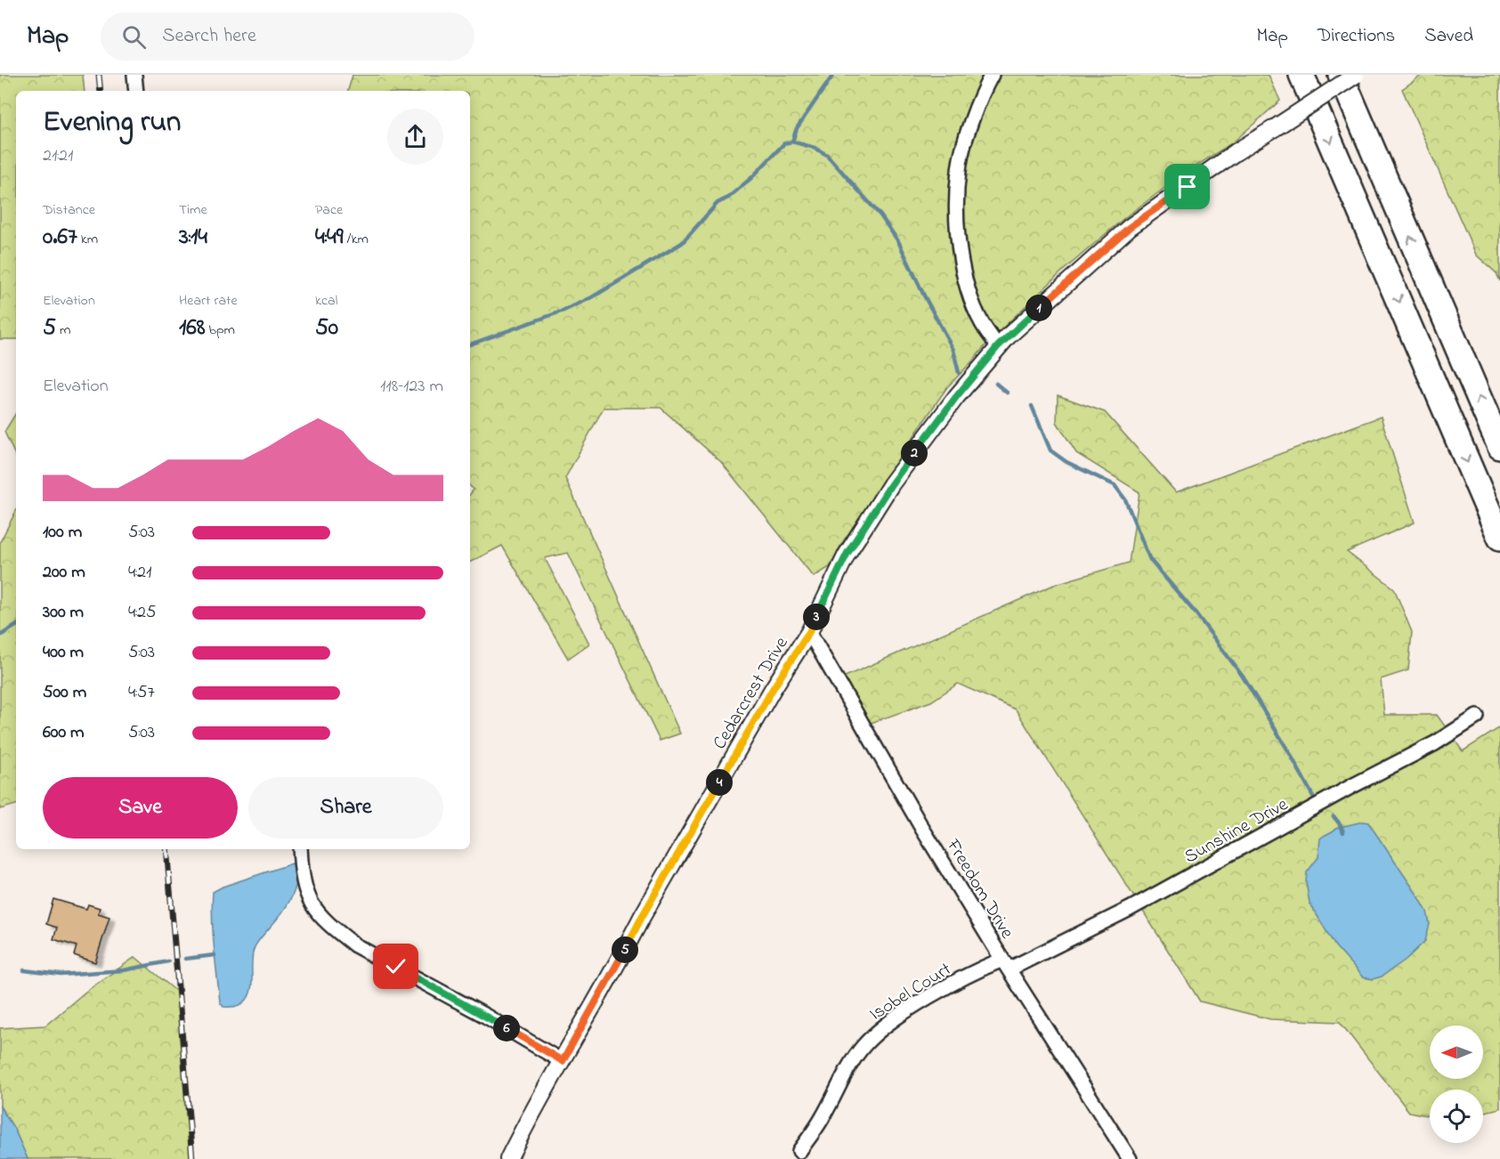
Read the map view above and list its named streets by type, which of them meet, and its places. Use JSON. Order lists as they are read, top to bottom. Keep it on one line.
{"streets":{"street":["Cedarcrest Drive","Sunshine Drive","Freedom Drive","Isobel Court"]},"crossings":[["Cedarcrest Drive","Freedom Drive"],["Sunshine Drive","Freedom Drive"],["Sunshine Drive","Isobel Court"],["Freedom Drive","Isobel Court"]],"north":"left","page":{"header":"Map","search":"Search here","nav":["Map","Directions","Saved"],"heading":["Evening run","21:21"],"stats":[["Distance","0.67 km"],["Time","3:14"],["Pace","4:49 /km"],["Elevation","5 m"],["Heart rate","168 bpm"],["kcal","50"]],"pins":["1","2","3","4","5","6"],"chart":["Elevation","118–123 m"],"list":[{"name":"100 m","note":"5:03"},{"name":"200 m","note":"4:21"},{"name":"300 m","note":"4:25"},{"name":"400 m","note":"5:03"},{"name":"500 m","note":"4:57"},{"name":"600 m","note":"5:03"}],"buttons":["Save","Share"]}}
